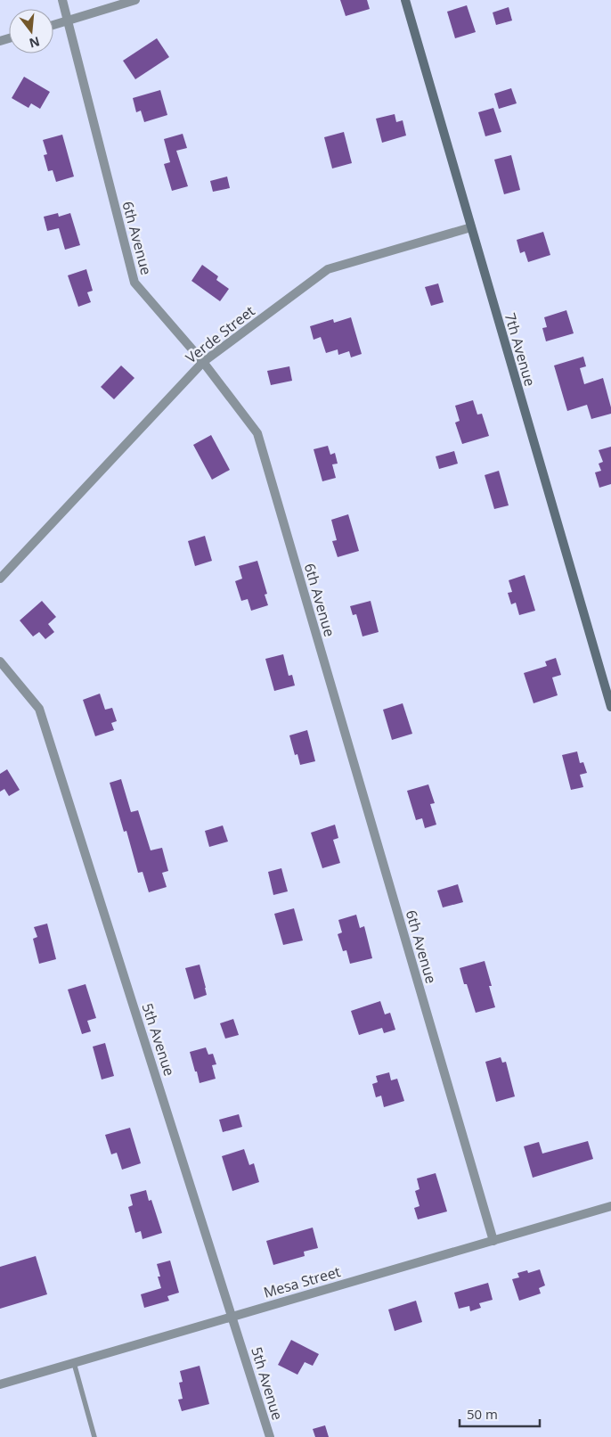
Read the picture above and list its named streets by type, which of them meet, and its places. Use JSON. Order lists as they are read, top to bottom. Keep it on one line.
{"streets":{"street":["6th Avenue","Verde Street","7th Avenue","5th Avenue","Mesa Street"]},"crossings":[["6th Avenue","Verde Street"],["6th Avenue","Mesa Street"],["Verde Street","7th Avenue"],["5th Avenue","Mesa Street"]],"scale_bar":"50 m","north":"bottom"}
